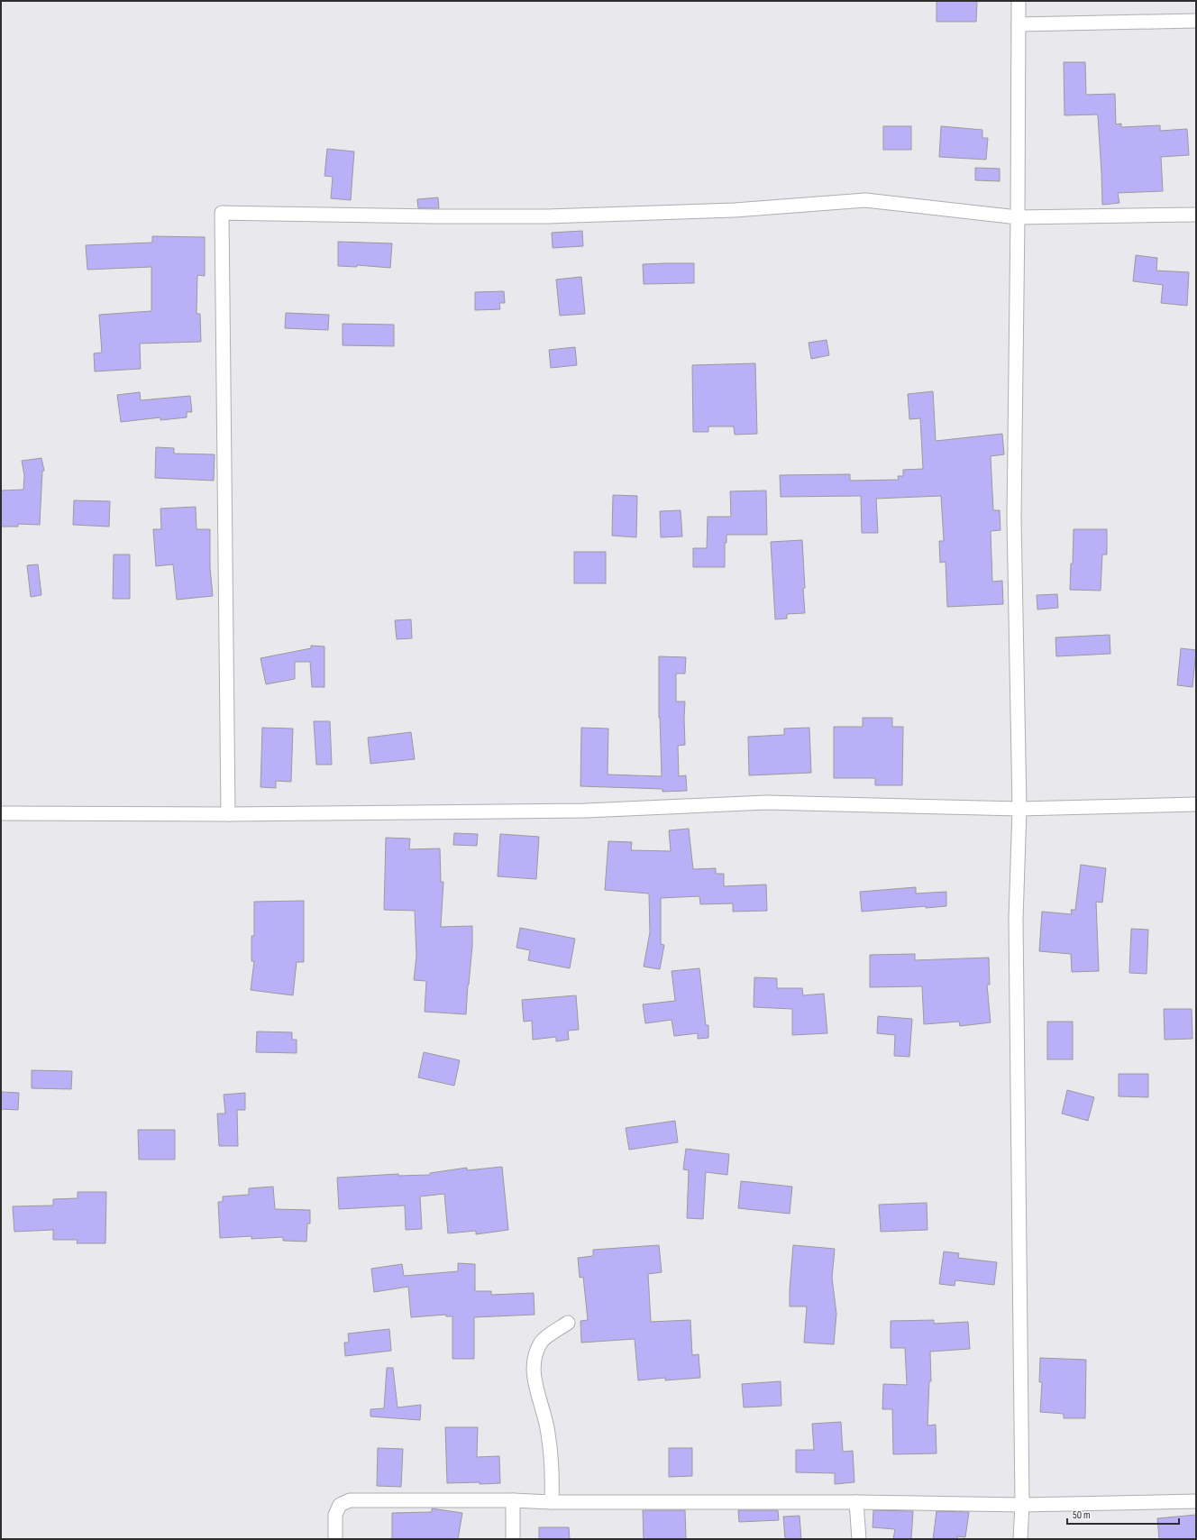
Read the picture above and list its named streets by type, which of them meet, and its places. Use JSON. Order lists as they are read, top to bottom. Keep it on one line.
{"scale_bar":"50 m"}
